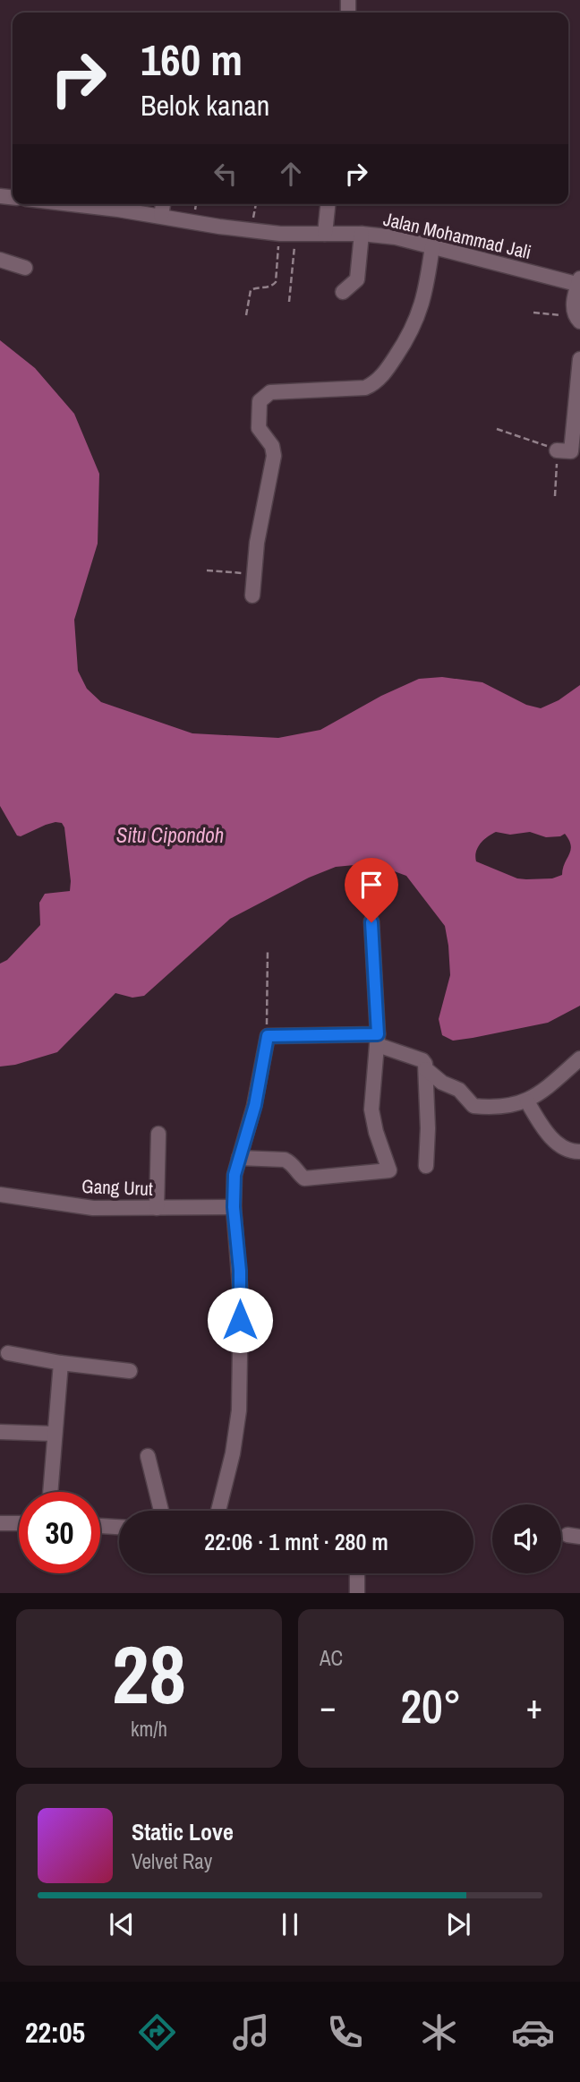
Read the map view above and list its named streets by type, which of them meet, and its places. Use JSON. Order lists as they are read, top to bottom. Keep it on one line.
{"streets":{"street":["Jalan Mohammad Jali","Gang Urut"]},"water":["Situ Cipondoh"],"page":{"turn":["160 m","Belok kanan"],"limit":"30","trip":"22:06 · 1 mnt · 280 m","tile":[["28","km/h"],"AC"],"heat":["−","20°","+"],"song":["Static Love","Velvet Ray"],"tabs":"22:05"}}
